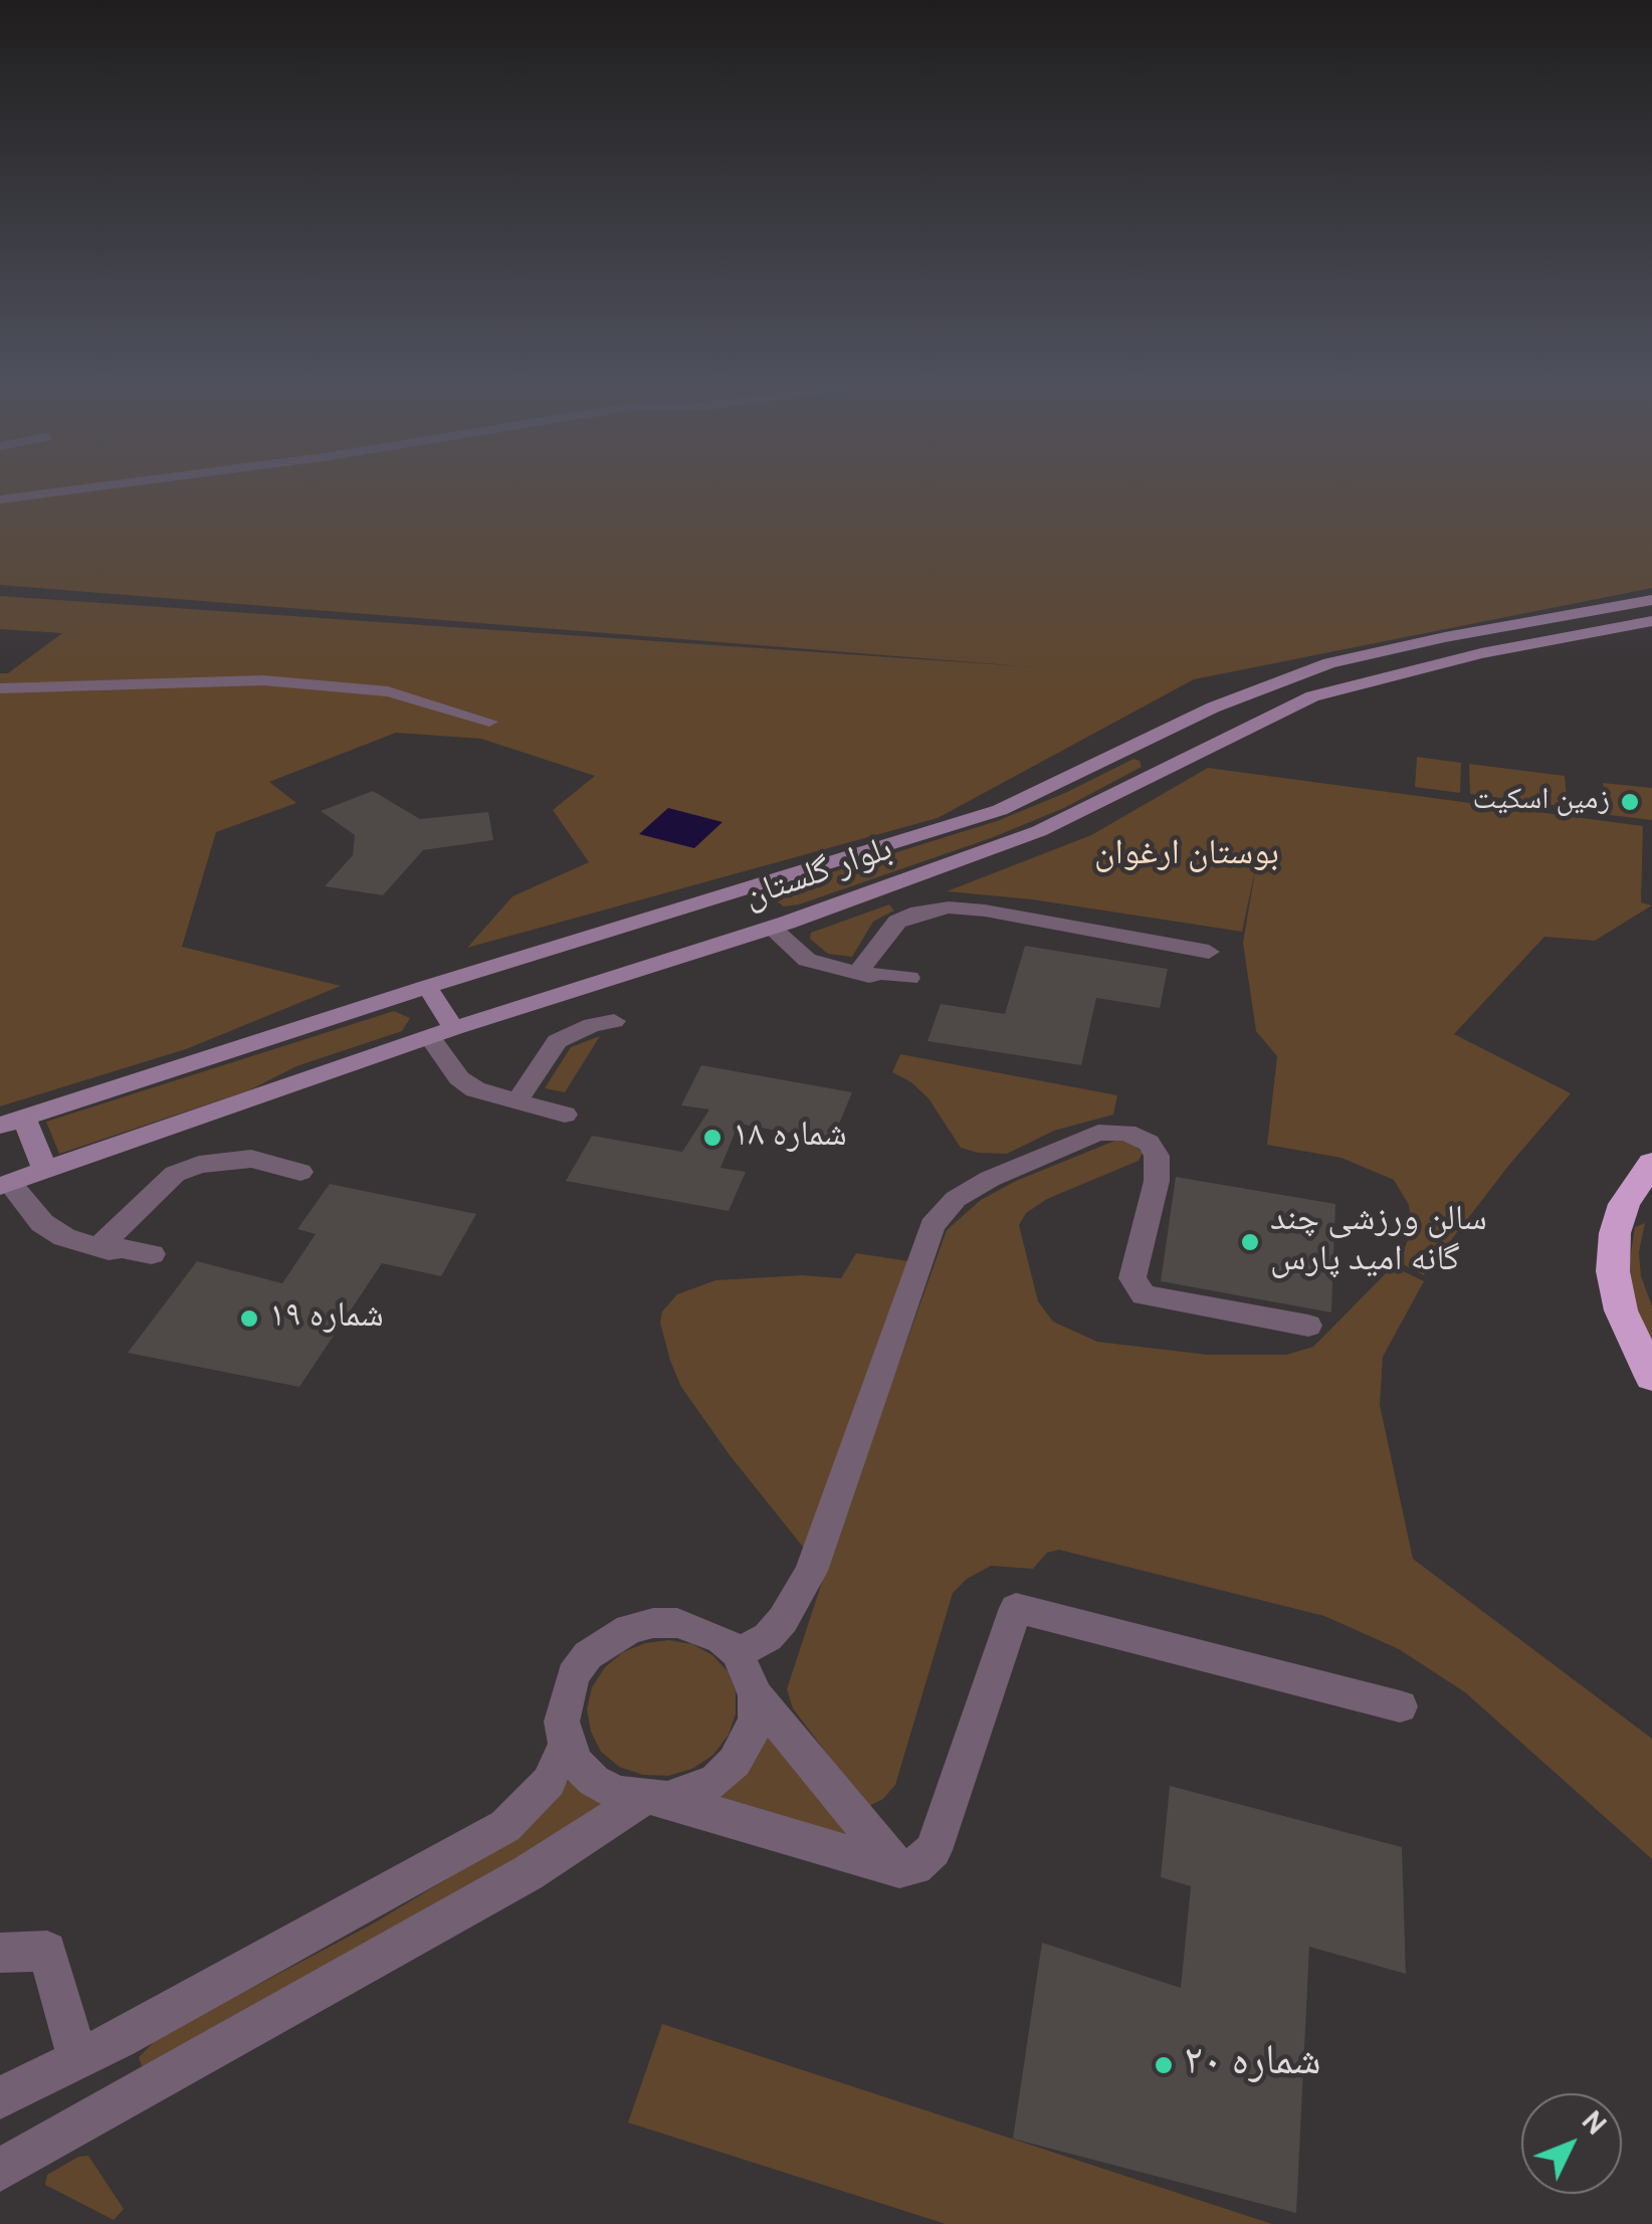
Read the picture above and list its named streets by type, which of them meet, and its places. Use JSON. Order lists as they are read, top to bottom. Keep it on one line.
{"streets":{"main road":["بلوار گلستان"]},"parks":["بوستان ارغوان"],"places":["زمین اسکیت","شماره ۱۸","سالن ورزشی چند گانه امید پارس","شماره ۱۹","شماره ۲۰"],"north":"top right"}
